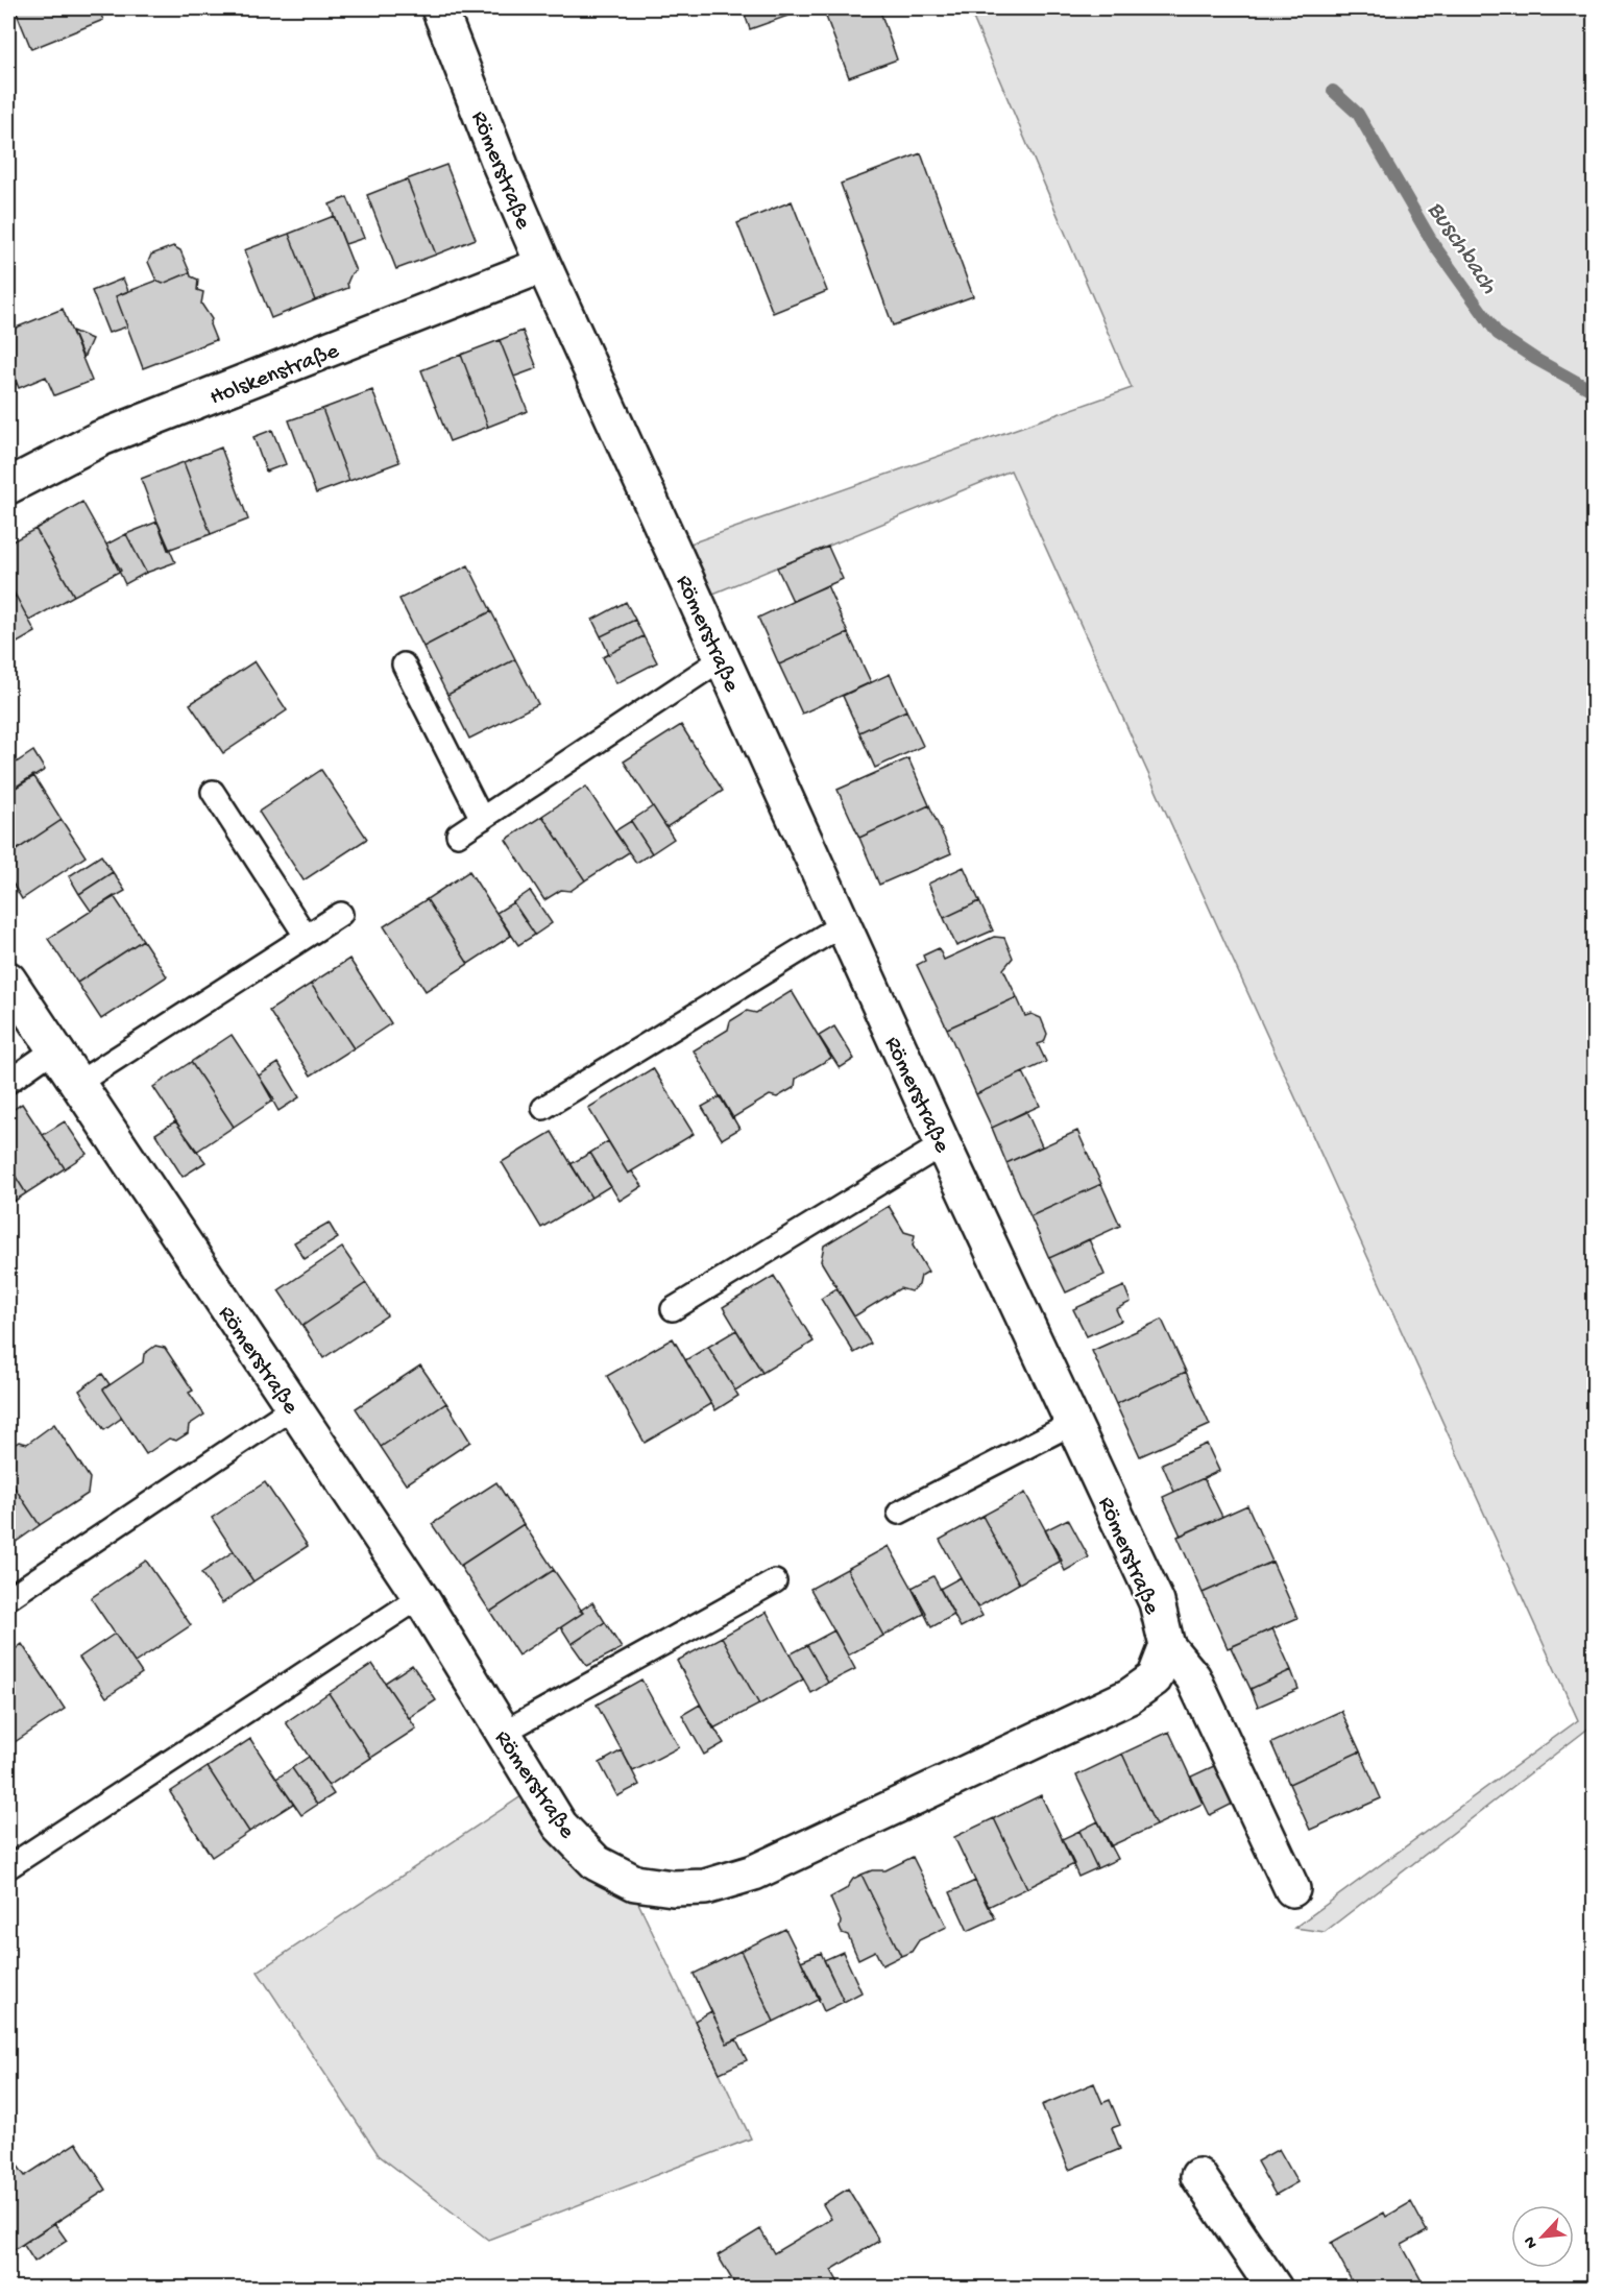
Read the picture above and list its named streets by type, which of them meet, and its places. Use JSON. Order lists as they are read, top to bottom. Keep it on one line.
{"streets":{"street":["Römerstraße","Holskenstraße"]},"crossings":[["Römerstraße","Holskenstraße"]],"water":["Buschbach"],"north":"bottom left"}
